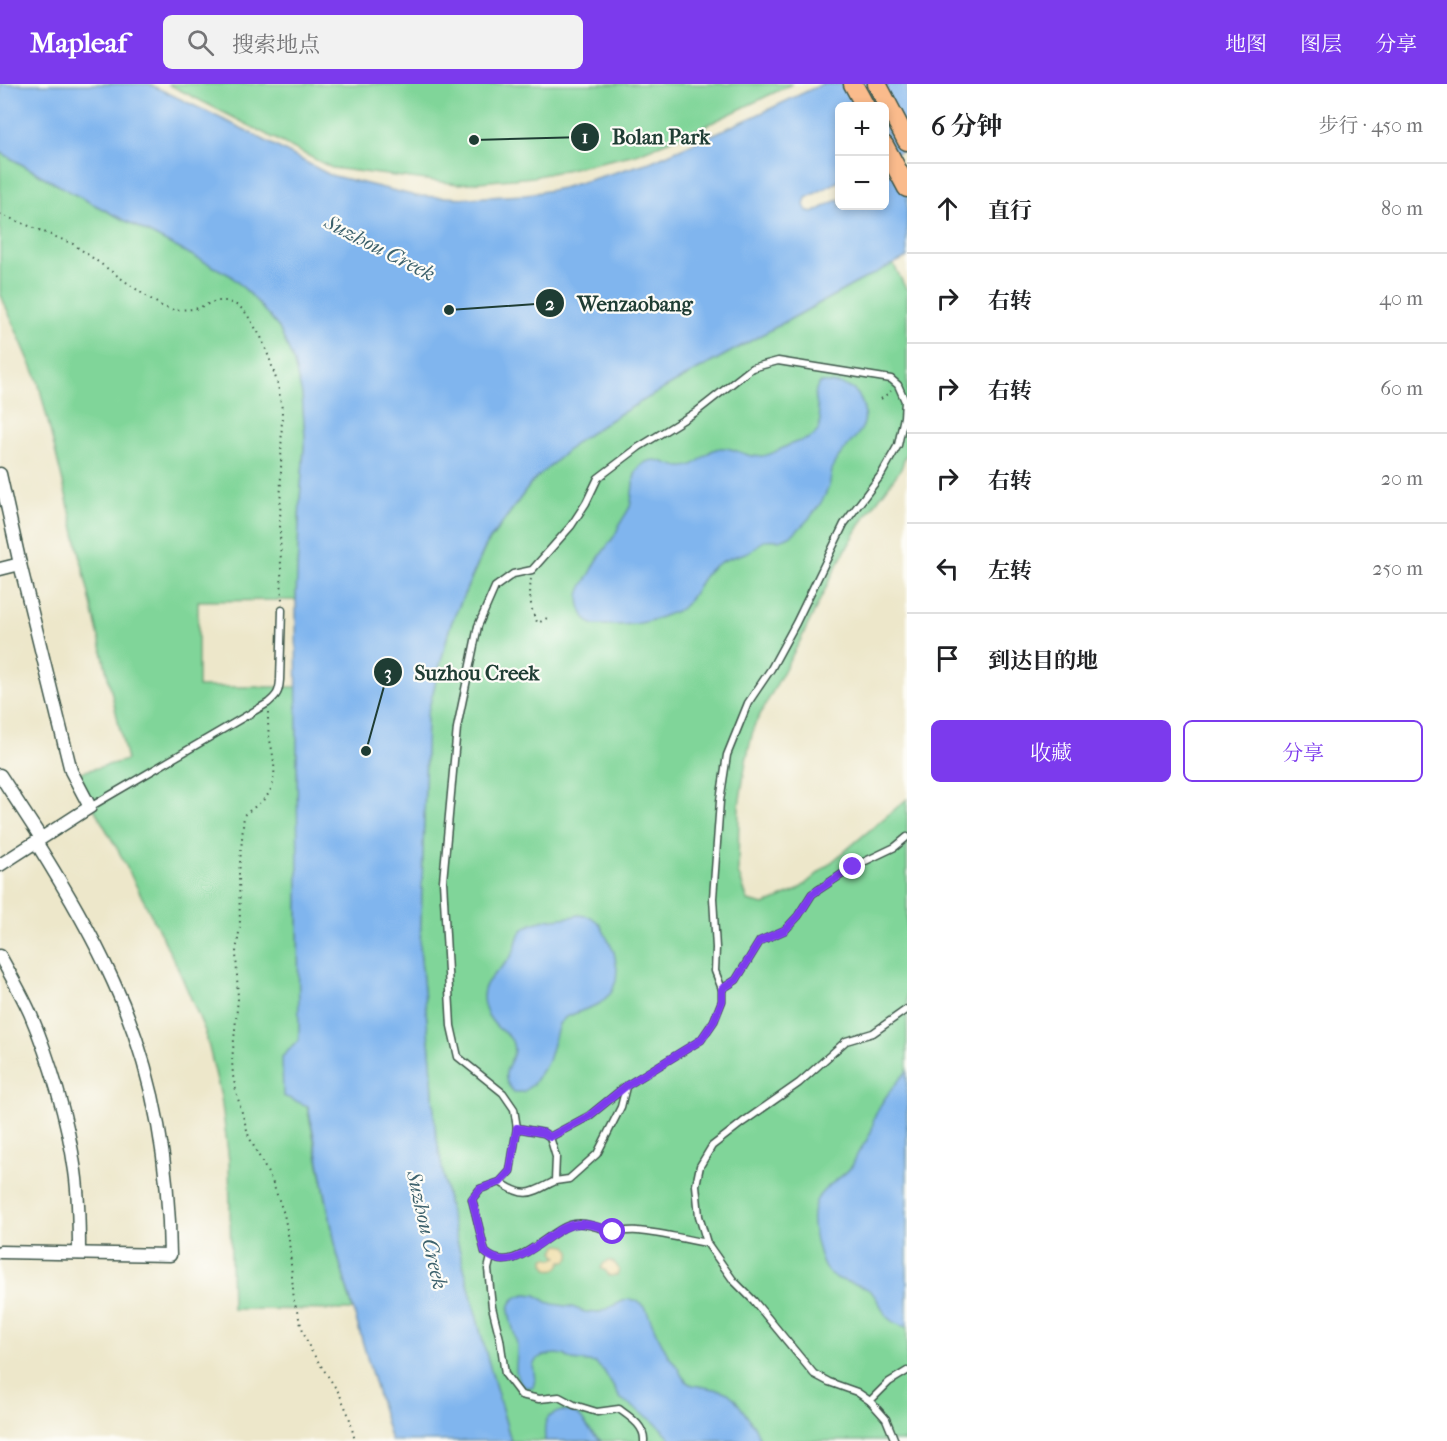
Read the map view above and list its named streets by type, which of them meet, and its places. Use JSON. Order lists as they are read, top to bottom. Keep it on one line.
{"water":["Suzhou Creek"],"places":["Bolan Park","Wenzaobang","Suzhou Creek"],"page":{"header":"Mapleaf","search":"搜索地点","nav":["地图","图层","分享"],"heading":["6 分钟","步行 · 450 m"],"map_buttons":["+","−"],"list":[["直行","80 m"],["右转","40 m"],["右转","60 m"],["右转","20 m"],["左转","250 m"],"到达目的地"],"buttons":["收藏","分享"]}}
